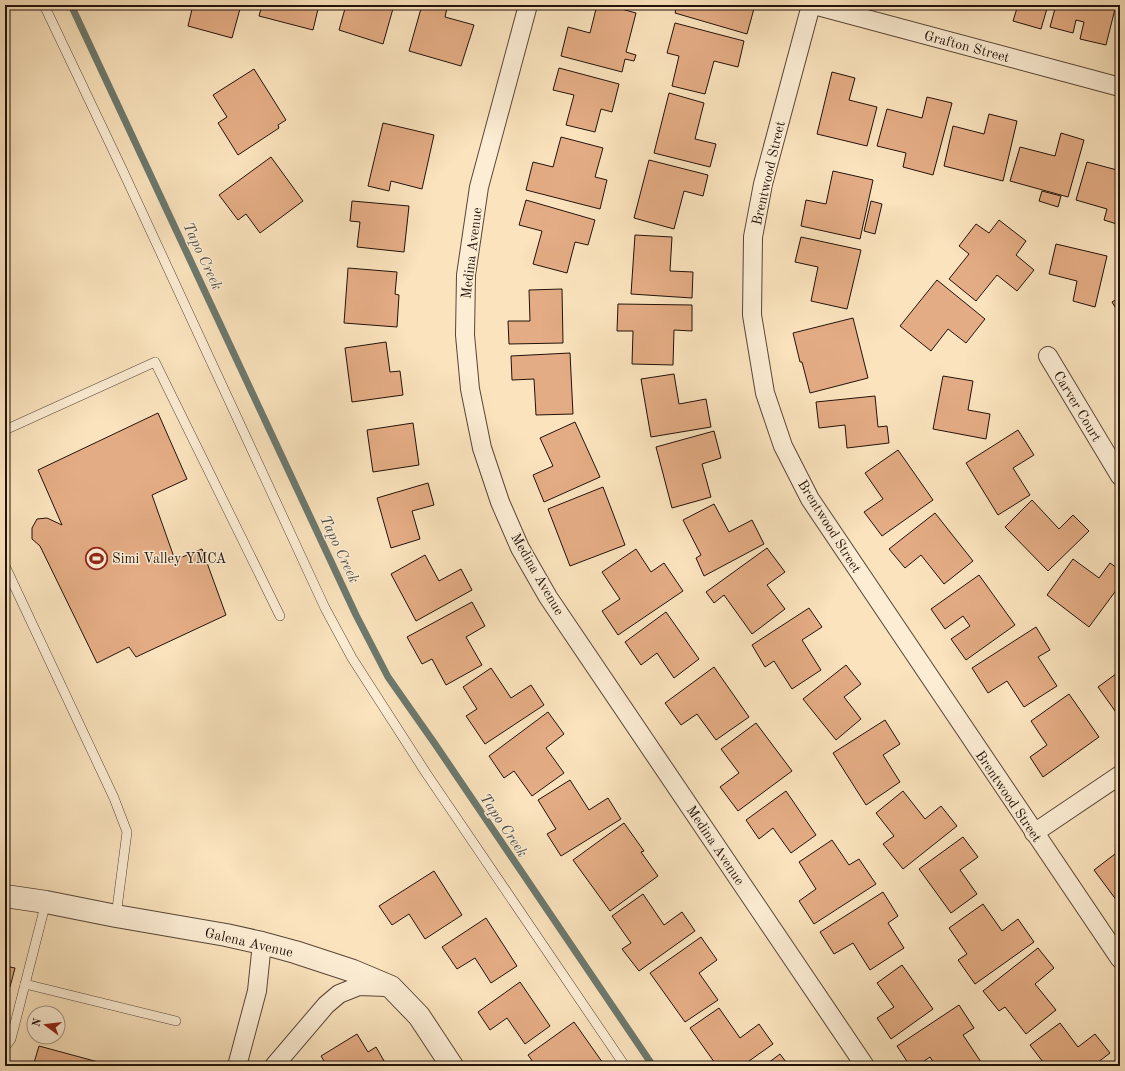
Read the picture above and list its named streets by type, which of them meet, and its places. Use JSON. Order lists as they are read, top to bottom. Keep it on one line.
{"streets":{"street":["Grafton Street","Brentwood Street","Medina Avenue","Carver Court","Galena Avenue"]},"water":["Tapo Creek"],"places":{"sports":["Simi Valley YMCA"]},"north":"left"}
